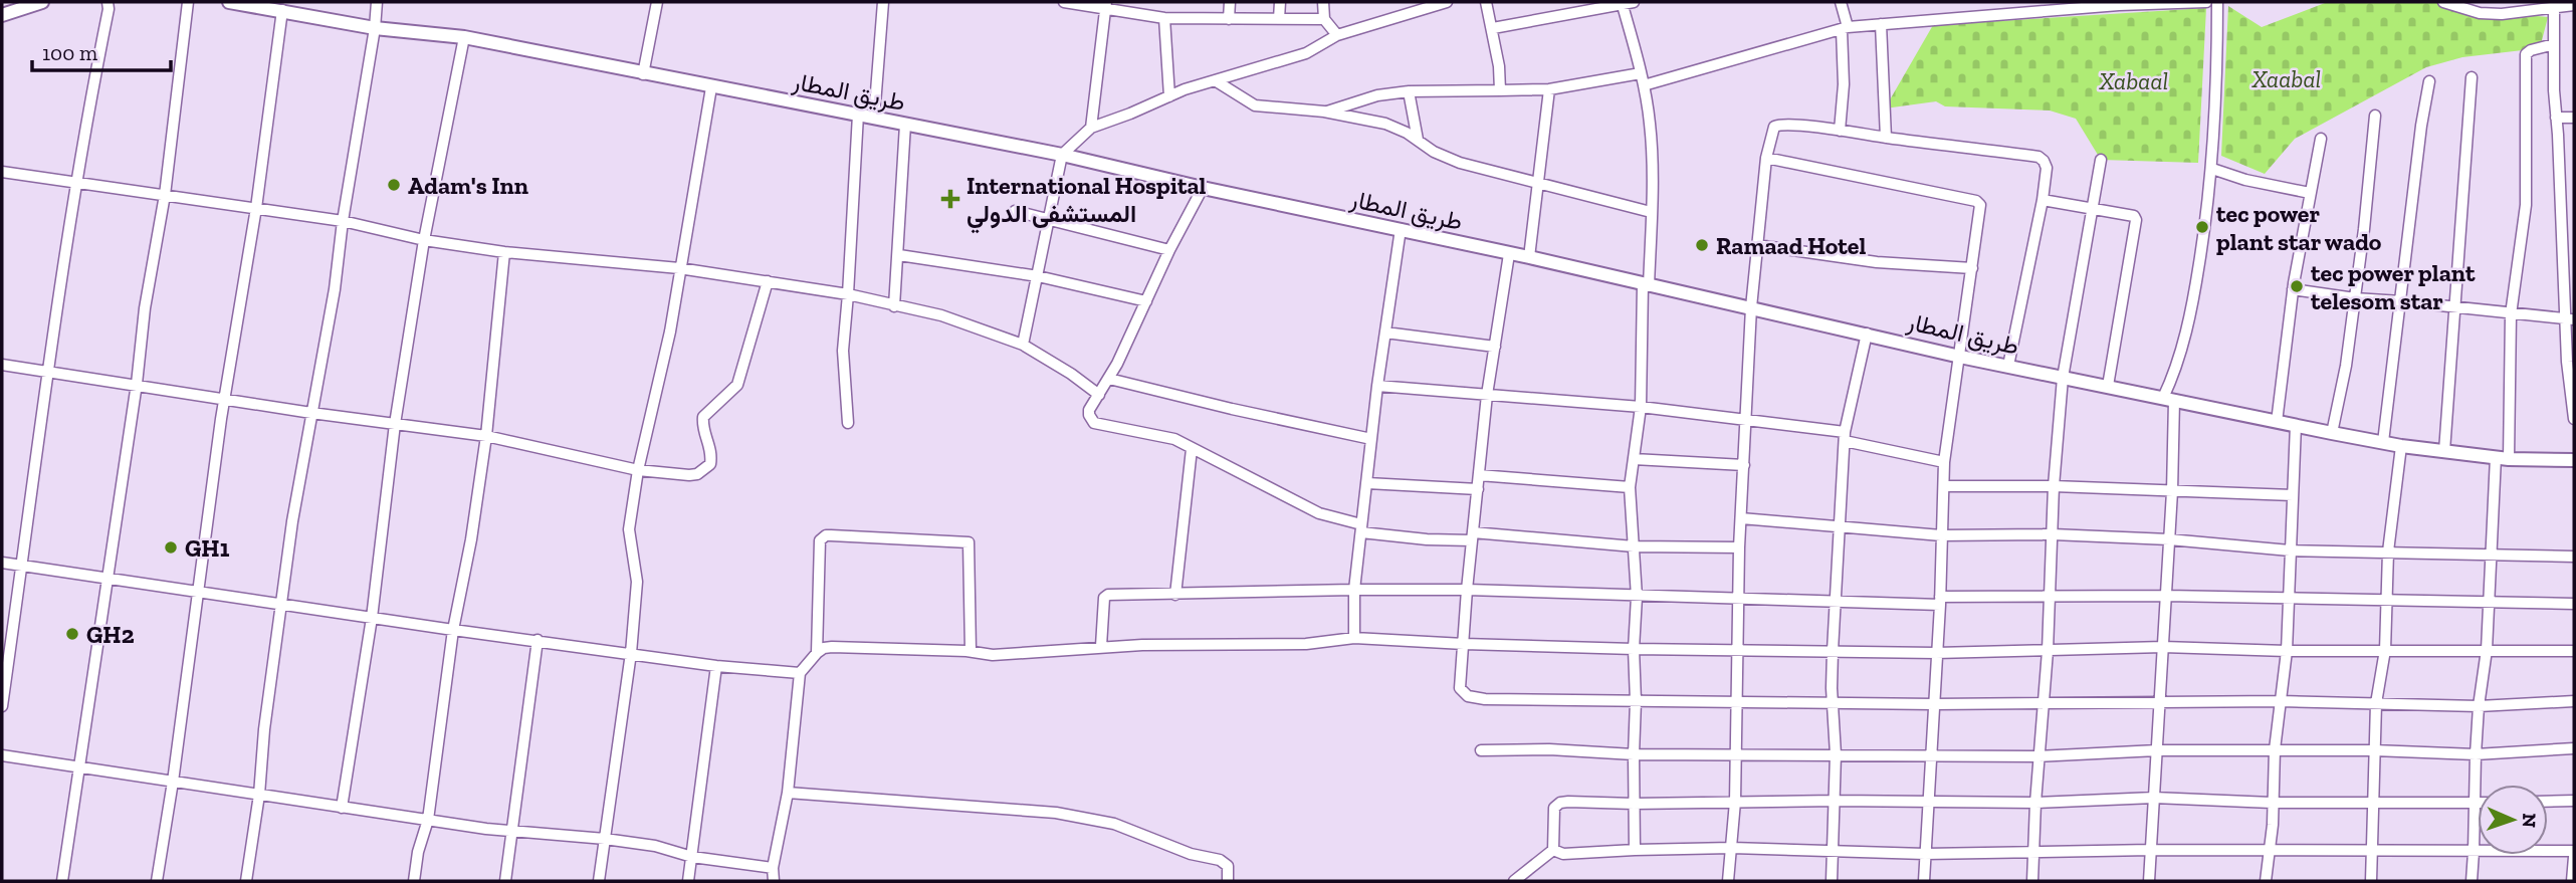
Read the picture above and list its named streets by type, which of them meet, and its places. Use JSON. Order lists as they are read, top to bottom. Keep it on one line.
{"streets":{"main road":["طريق المطار"]},"parks":["Xaabal","Xabaal"],"places":{"other":["Adam's Inn","tec power plant star wado","Ramaad Hotel","tec power plant telesom star","GH1","GH2"],"health":["International Hospital المستشفى الدولي"]},"scale_bar":"100 m","north":"right"}
